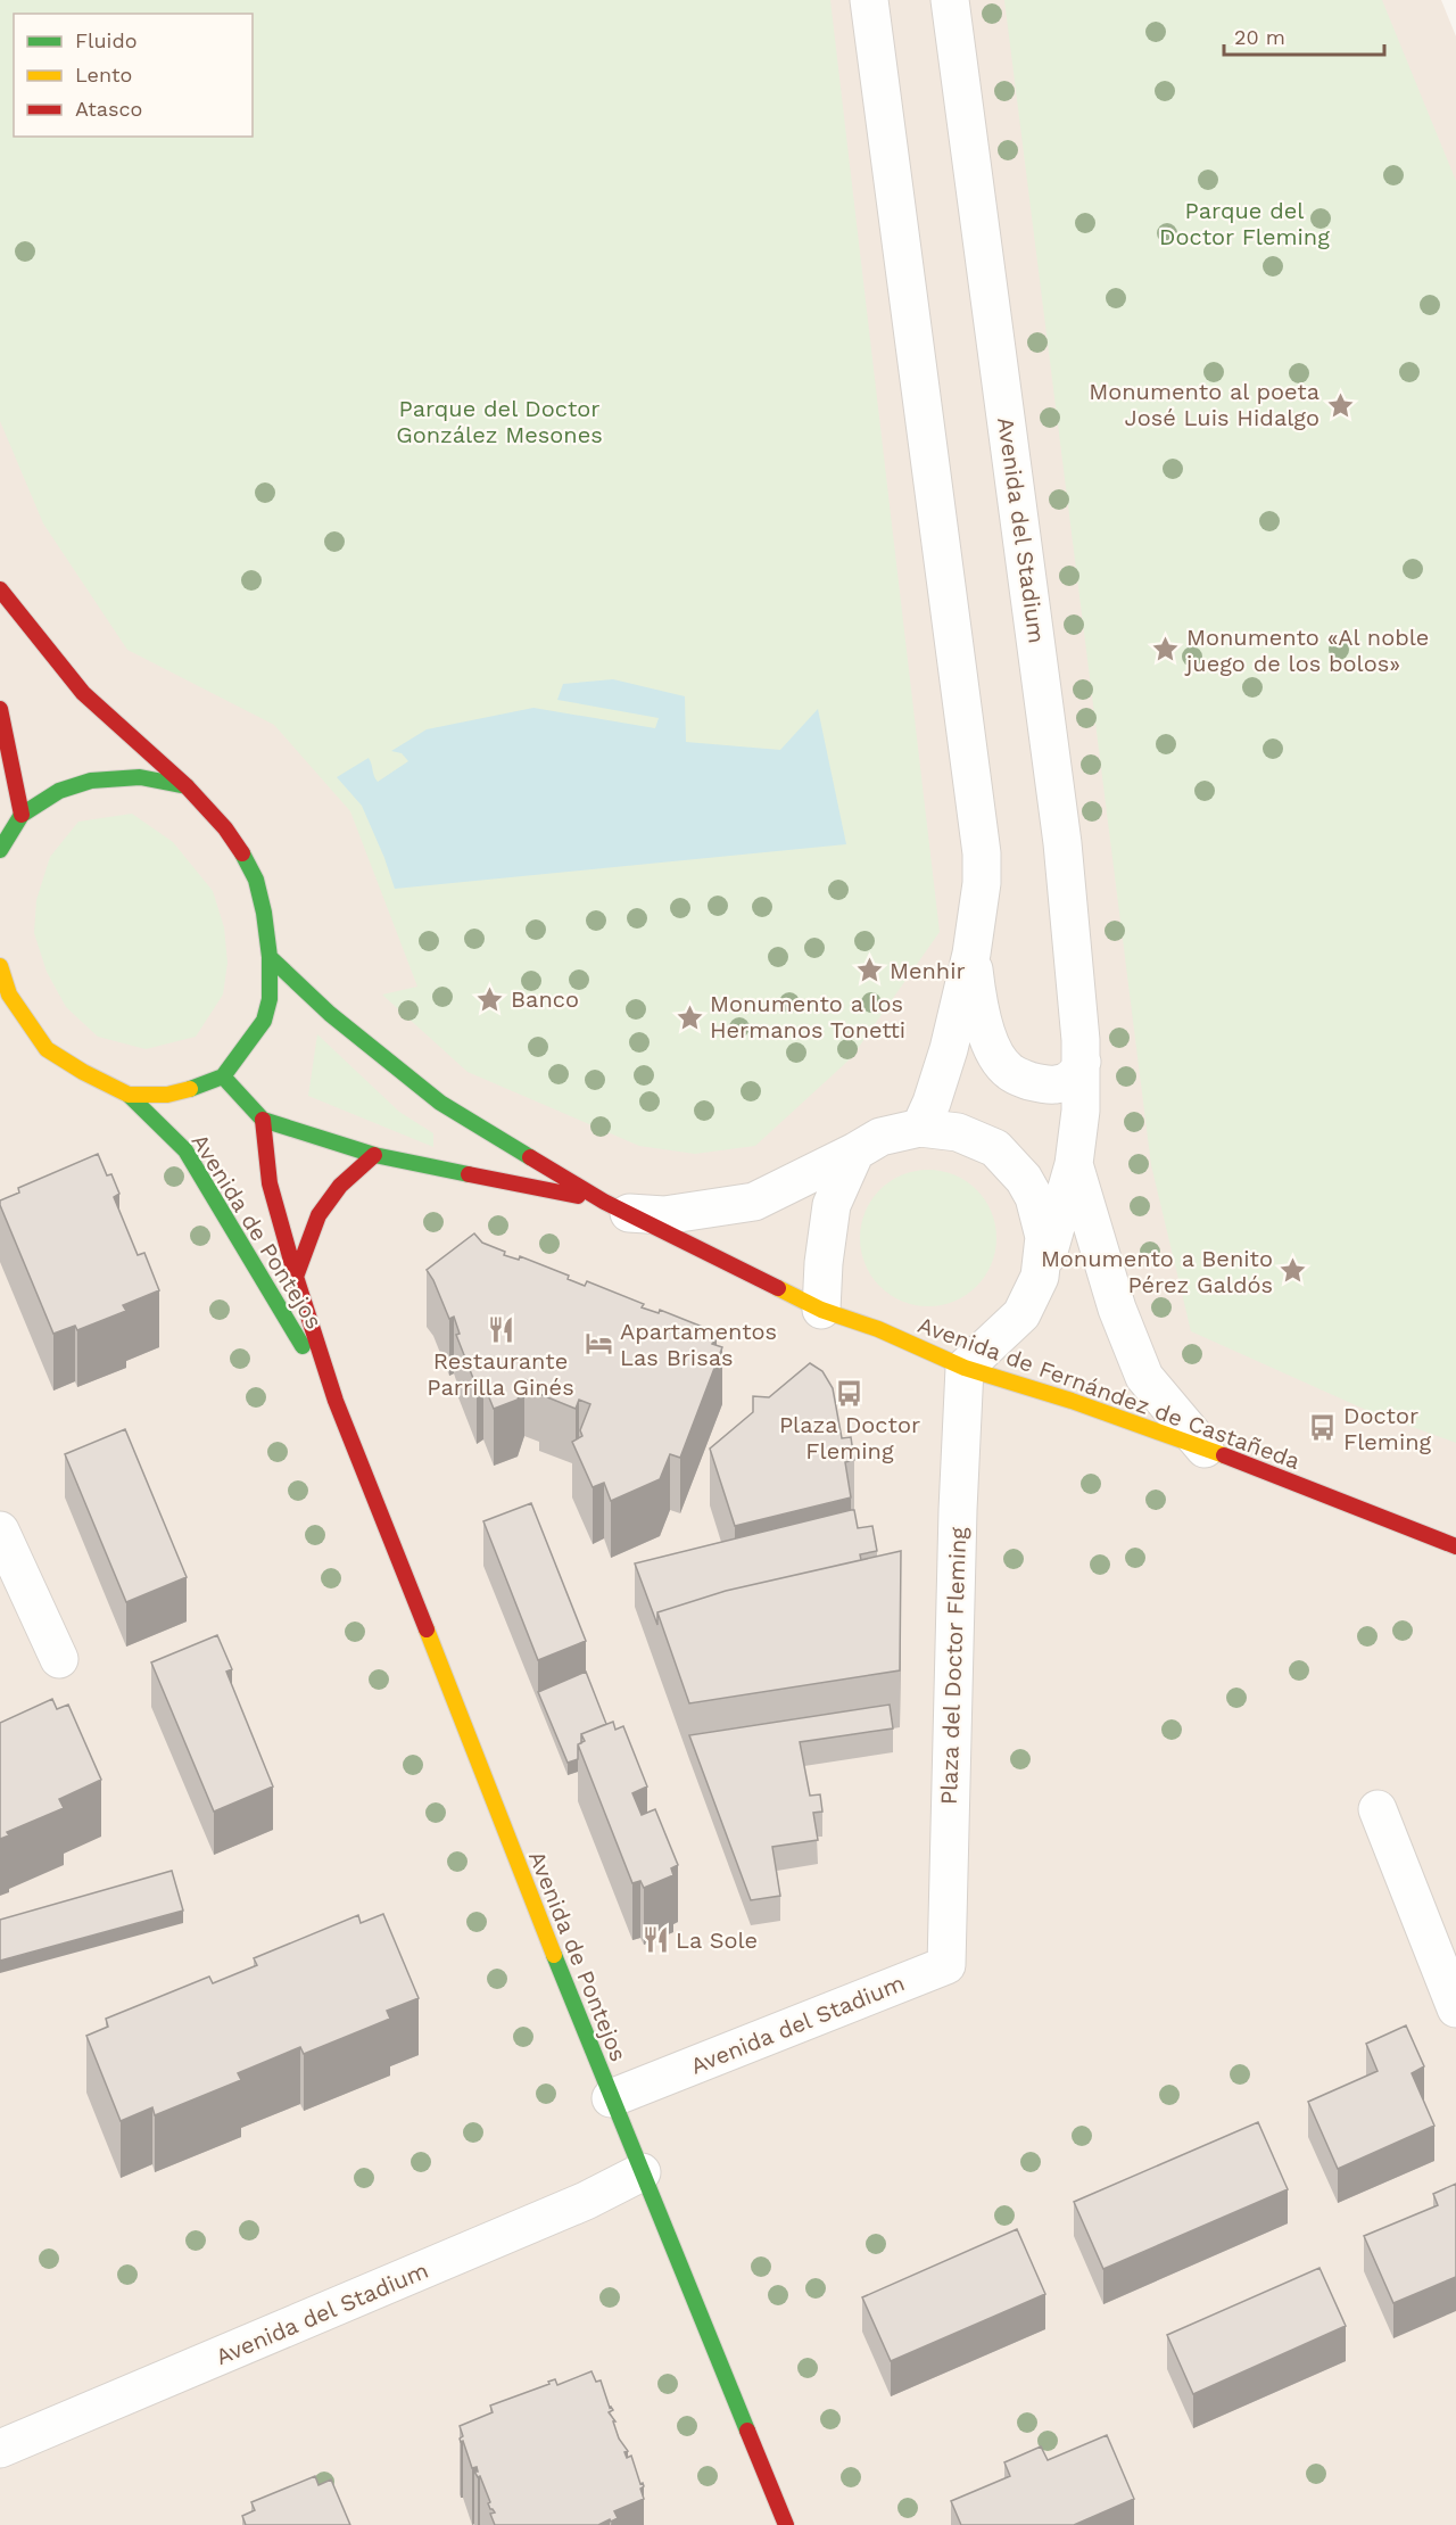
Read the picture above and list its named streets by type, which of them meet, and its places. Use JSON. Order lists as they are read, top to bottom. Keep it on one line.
{"streets":{"main road":["Avenida de Pontejos","Avenida de Fernández de Castañeda"],"street":["Avenida del Stadium","Plaza del Doctor Fleming"]},"crossings":[["Avenida del Stadium","Avenida de Pontejos"],["Avenida del Stadium","Avenida de Fernández de Castañeda"],["Avenida del Stadium","Plaza del Doctor Fleming"],["Avenida de Fernández de Castañeda","Plaza del Doctor Fleming"]],"parks":["Parque del Doctor Fleming","Parque del Doctor González Mesones"],"places":{"place":["Monumento al poeta José Luis Hidalgo","Monumento «Al noble juego de los bolos»","Menhir","Banco","Monumento a los Hermanos Tonetti","Monumento a Benito Pérez Galdós"],"restaurant":["Restaurante Parrilla Ginés","La Sole"],"hotel":["Apartamentos Las Brisas"],"bus stop":["Plaza Doctor Fleming","Doctor Fleming"]},"legend":["Fluido","Lento","Atasco"],"scale_bar":"20 m"}
